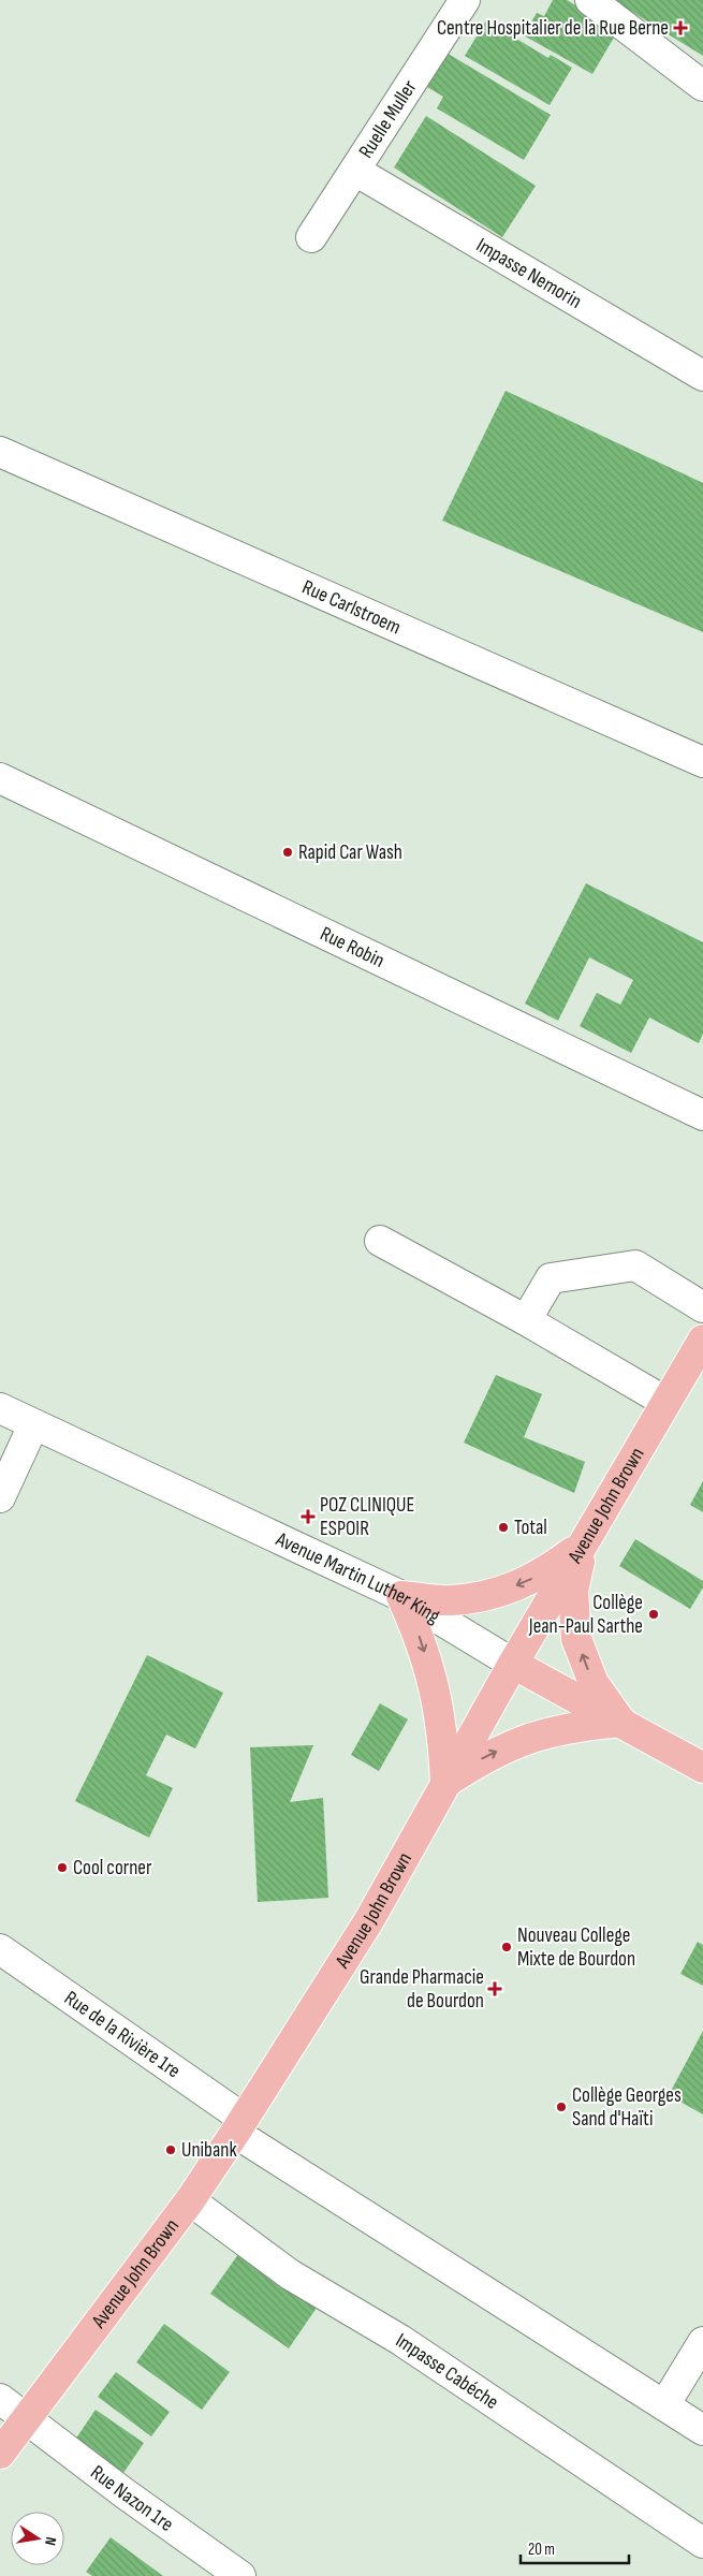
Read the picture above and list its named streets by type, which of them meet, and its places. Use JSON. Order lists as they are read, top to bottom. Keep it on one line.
{"streets":{"main road":["Avenue John Brown","Avenue Martin Luther King"],"street":["Ruelle Muller","Impasse Nemorin","Rue Carlstroem","Rue Robin","Rue de la Rivière 1re","Impasse Cabéche","Rue Nazon 1re"]},"crossings":[["Ruelle Muller","Impasse Nemorin"],["Avenue John Brown","Avenue Martin Luther King"],["Avenue John Brown","Rue de la Rivière 1re"],["Avenue John Brown","Impasse Cabéche"],["Avenue John Brown","Rue Nazon 1re"]],"places":{"health":["Centre Hospitalier de la Rue Berne","POZ CLINIQUE ESPOIR","Grande Pharmacie de Bourdon"],"other":["Rapid Car Wash","Total","Collège Jean-Paul Sarthe","Cool corner","Nouveau College Mixte de Bourdon","Collège Georges Sand d'Haïti","Unibank"]},"scale_bar":"20 m","north":"right"}
